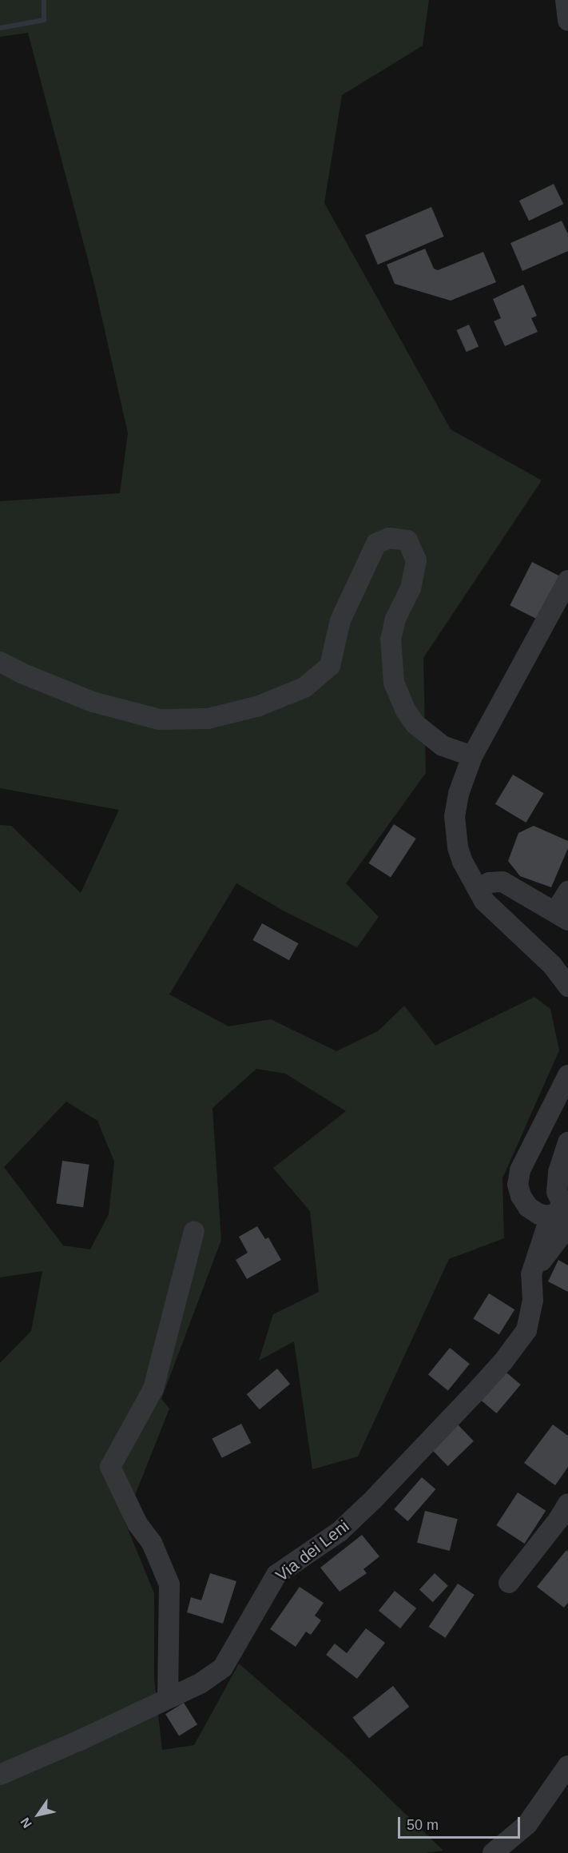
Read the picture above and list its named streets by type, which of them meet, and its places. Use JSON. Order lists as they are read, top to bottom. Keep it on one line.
{"streets":{"street":["Via dei Leni"]},"scale_bar":"50 m","north":"bottom left"}
